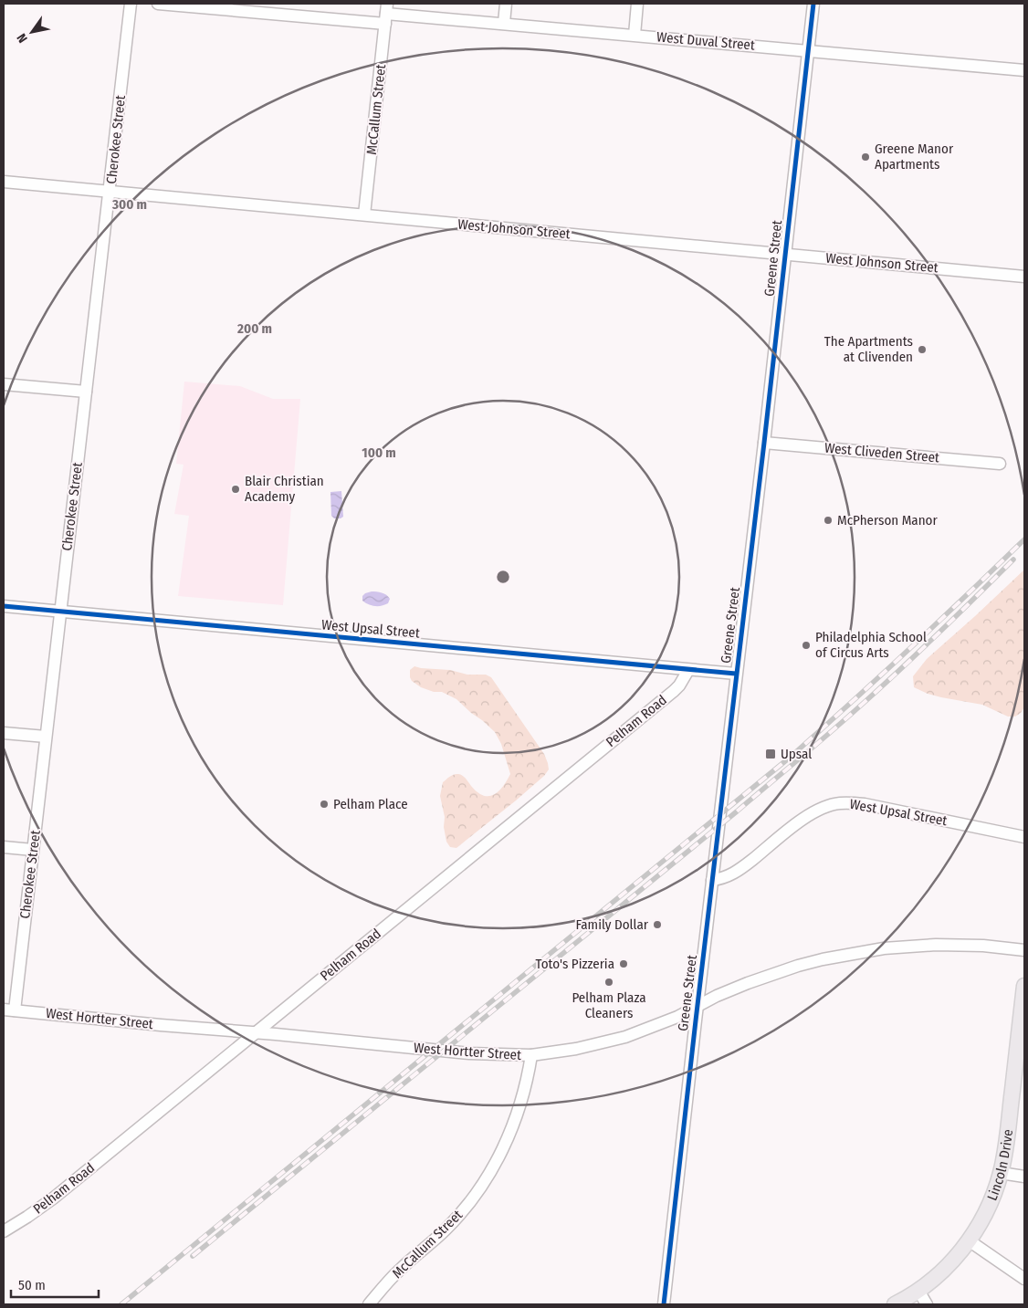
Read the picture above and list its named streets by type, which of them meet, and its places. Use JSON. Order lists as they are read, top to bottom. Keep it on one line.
{"streets":{"main road":["Lincoln Drive"],"street":["West Duval Street","McCallum Street","Cherokee Street","West Johnson Street","Greene Street","West Cliveden Street","West Upsal Street","Pelham Road","West Hortter Street"]},"crossings":[["West Duval Street","McCallum Street"],["West Duval Street","Greene Street"],["McCallum Street","West Johnson Street"],["McCallum Street","West Hortter Street"],["Cherokee Street","West Johnson Street"],["Cherokee Street","West Upsal Street"],["Cherokee Street","West Hortter Street"],["West Johnson Street","Greene Street"],["Greene Street","West Cliveden Street"],["Greene Street","West Upsal Street"],["Greene Street","West Hortter Street"],["West Upsal Street","Pelham Road"],["Pelham Road","West Hortter Street"]],"places":{"other":["Greene Manor Apartments","The Apartments at Clivenden","Blair Christian Academy","McPherson Manor","Philadelphia School of Circus Arts","Pelham Place","Family Dollar","Toto's Pizzeria","Pelham Plaza Cleaners"],"transit":["Upsal"]},"scale_bar":"50 m","north":"bottom left","rings":["300 m","200 m","100 m"]}
